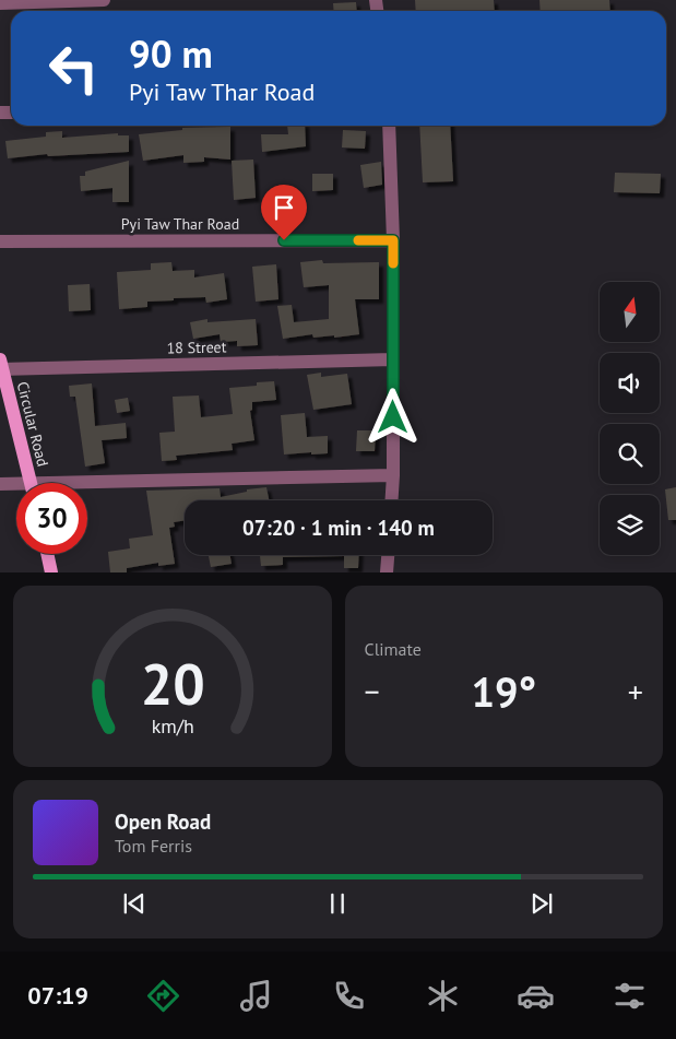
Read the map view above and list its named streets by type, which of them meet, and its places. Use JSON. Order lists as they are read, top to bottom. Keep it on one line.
{"streets":{"main road":["Circular Road"],"street":["Pyi Taw Thar Road","18 Street"]},"crossings":[["18 Street","Circular Road"]],"north":"top","page":{"turn":["90 m","Pyi Taw Thar Road"],"limit":"30","trip":"07:20 · 1 min · 140 m","tile":"Climate","heat":["−","19°","+"],"song":["Open Road","Tom Ferris"],"tabs":"07:19","gauge":["20","km/h"]}}
